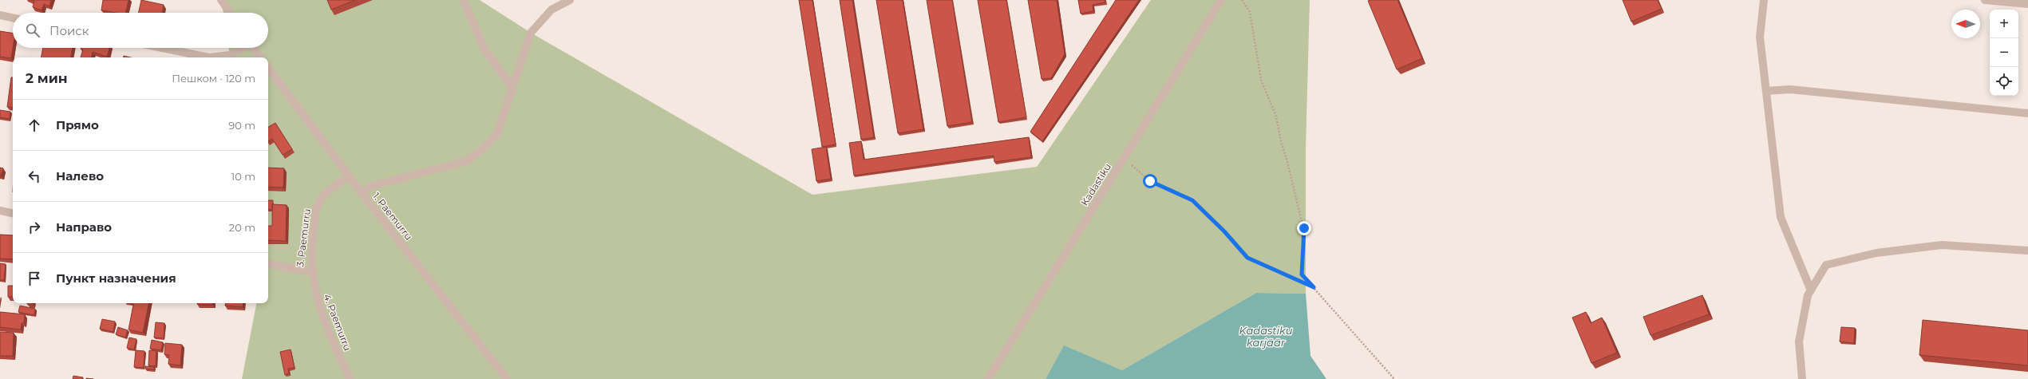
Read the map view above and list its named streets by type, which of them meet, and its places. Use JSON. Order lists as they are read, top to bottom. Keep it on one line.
{"streets":{"street":["Kadastiku","1. Paemurru","3. Paemurru","4. Paemurru"]},"crossings":[["1. Paemurru","3. Paemurru"],["3. Paemurru","4. Paemurru"]],"water":["Kadastiku karjäär"],"north":"left","page":{"map_buttons":["+","−"],"search":"Поиск","heading":["2 мин","Пешком · 120 m"],"list":[["Прямо","90 m"],["Налево","10 m"],["Направо","20 m"],"Пункт назначения"]}}
